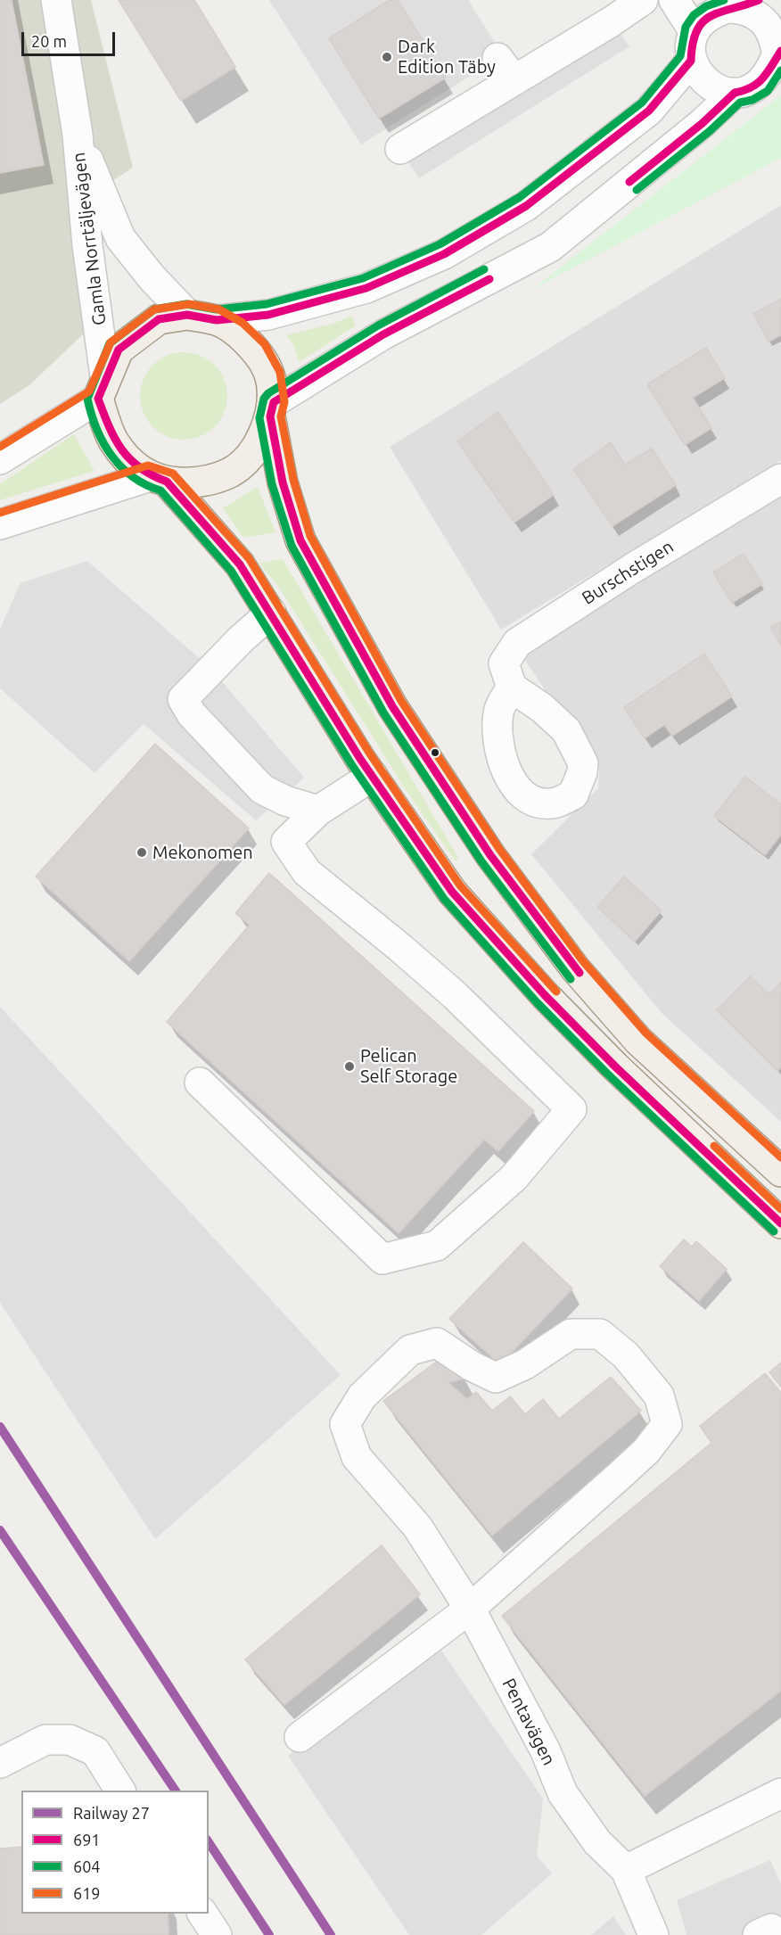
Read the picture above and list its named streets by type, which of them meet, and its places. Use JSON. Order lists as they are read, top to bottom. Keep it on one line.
{"streets":{"street":["Gamla Norrtäljevägen","Burschstigen","Pentavägen"]},"places":["Dark Edition Täby","Mekonomen","Pelican Self Storage"],"lines":["transit line 691","transit line 604","transit line 619","rail line 27"],"legend":["Railway 27","691","604","619"],"scale_bar":"20 m"}
